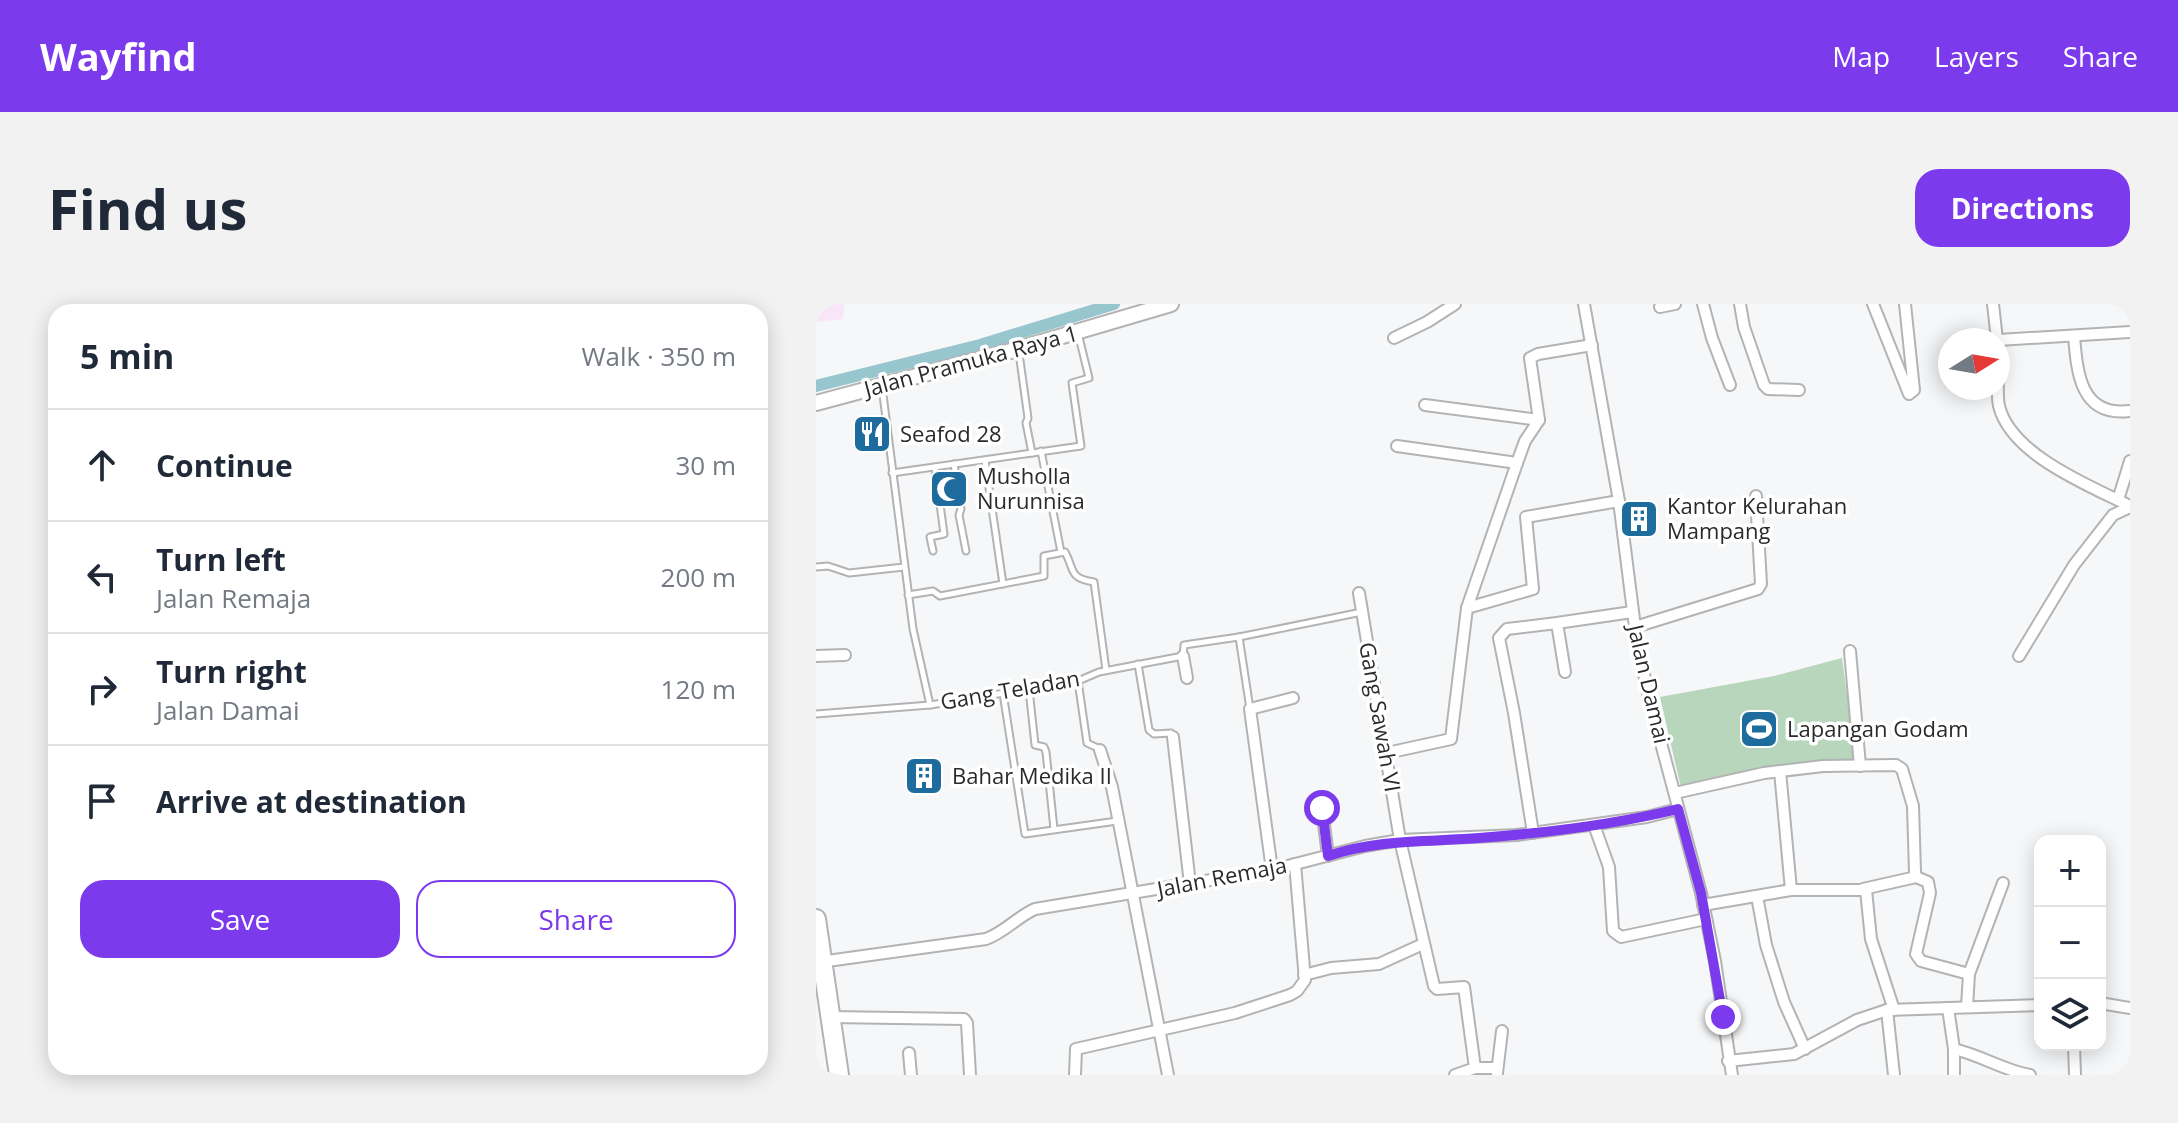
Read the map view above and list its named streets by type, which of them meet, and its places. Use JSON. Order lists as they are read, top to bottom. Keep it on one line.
{"streets":{"main road":["Jalan Pramuka Raya 1"],"street":["Jalan Damai","Gang Sawah VI","Jalan Remaja"],"lane":["Gang Teladan"]},"crossings":[["Jalan Damai","Jalan Remaja"],["Gang Sawah VI","Jalan Remaja"]],"places":{"restaurant":["Seafod 28"],"mosque":["Musholla Nurunnisa"],"building":["Kantor Kelurahan Mampang","Bahar Medika II"],"sports":["Lapangan Godam"]},"north":"right","page":{"header":"Wayfind","nav":["Map","Layers","Share"],"buttons":["Directions",["Save","Share"]],"title":"Find us","heading":["5 min","Walk · 350 m"],"list":[["Continue","30 m"],["Turn left","Jalan Remaja","200 m"],["Turn right","Jalan Damai","120 m"],"Arrive at destination"],"map_buttons":["+","−"]}}
